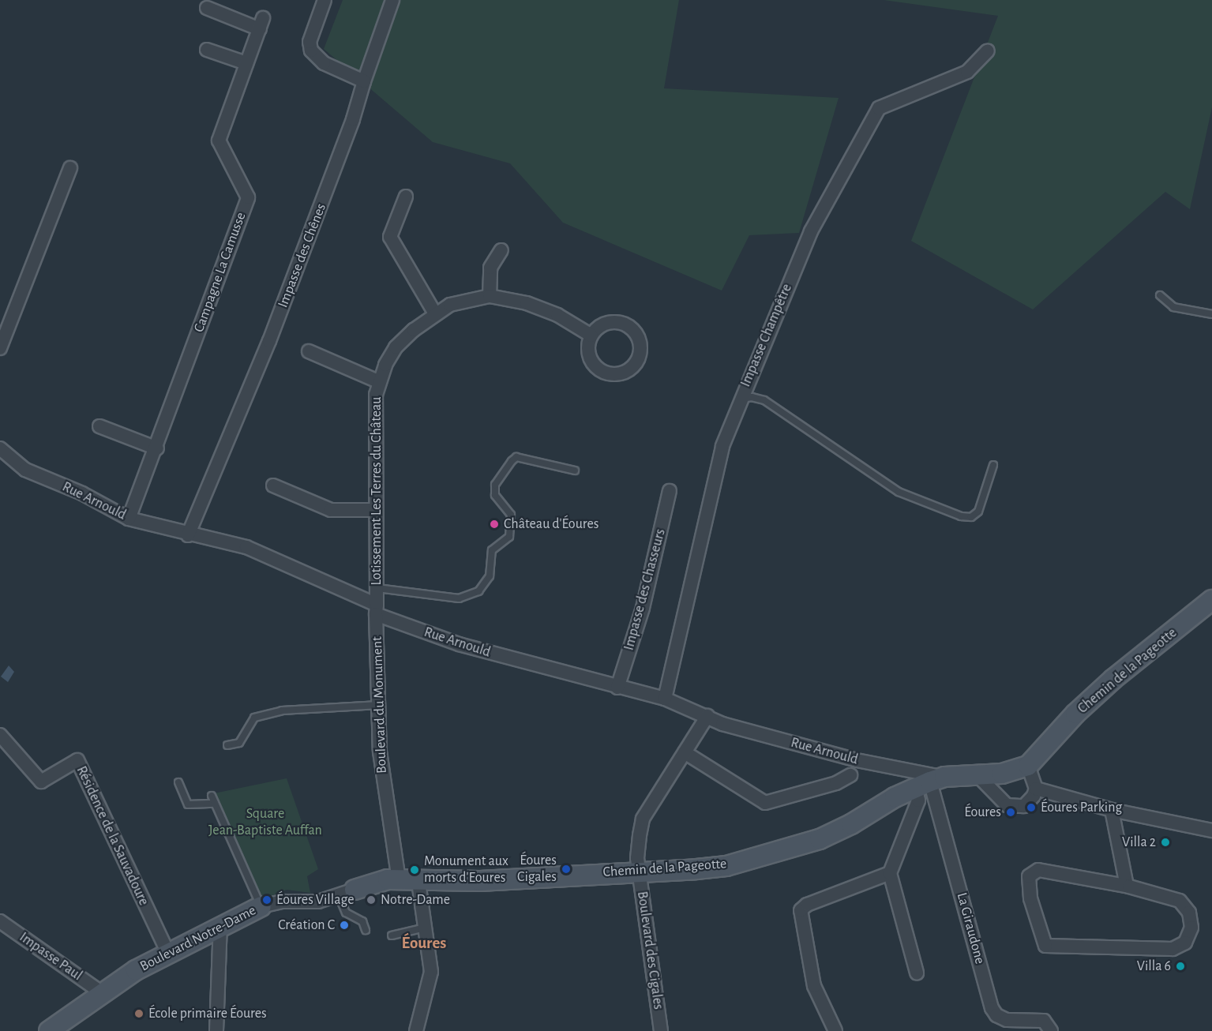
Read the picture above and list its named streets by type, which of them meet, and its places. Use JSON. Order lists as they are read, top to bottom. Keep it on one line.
{"streets":{"street":["Impasse des Chênes","Campagne La Camusse","Impasse Champêtre","Lotissement Les Terres du Château","Rue Arnould","Impasse des Chasseurs","Chemin de la Pageotte","Boulevard du Monument","Résidence de la Sauvadoure","La Giraudone","Boulevard Notre-Dame","Boulevard des Cigales","Impasse Paul"]},"crossings":[["Impasse des Chênes","Rue Arnould"],["Campagne La Camusse","Rue Arnould"],["Impasse Champêtre","Rue Arnould"],["Lotissement Les Terres du Château","Rue Arnould"],["Lotissement Les Terres du Château","Boulevard du Monument"],["Rue Arnould","Impasse des Chasseurs"],["Rue Arnould","Chemin de la Pageotte"],["Rue Arnould","Boulevard du Monument"],["Rue Arnould","La Giraudone"],["Rue Arnould","Boulevard des Cigales"],["Chemin de la Pageotte","La Giraudone"],["Chemin de la Pageotte","Boulevard Notre-Dame"],["Chemin de la Pageotte","Boulevard des Cigales"],["Boulevard du Monument","Boulevard Notre-Dame"],["Résidence de la Sauvadoure","Boulevard Notre-Dame"],["Boulevard Notre-Dame","Impasse Paul"]],"districts":["Éoures"],"parks":["Square Jean-Baptiste Auffan"],"places":["Château d'Éoures","Éoures Parking","Éoures","Villa 2","Éoures Cigales","Monument aux morts d'Eoures","Éoures Village","Notre-Dame","Création C","Villa 6","École primaire Éoures"]}
